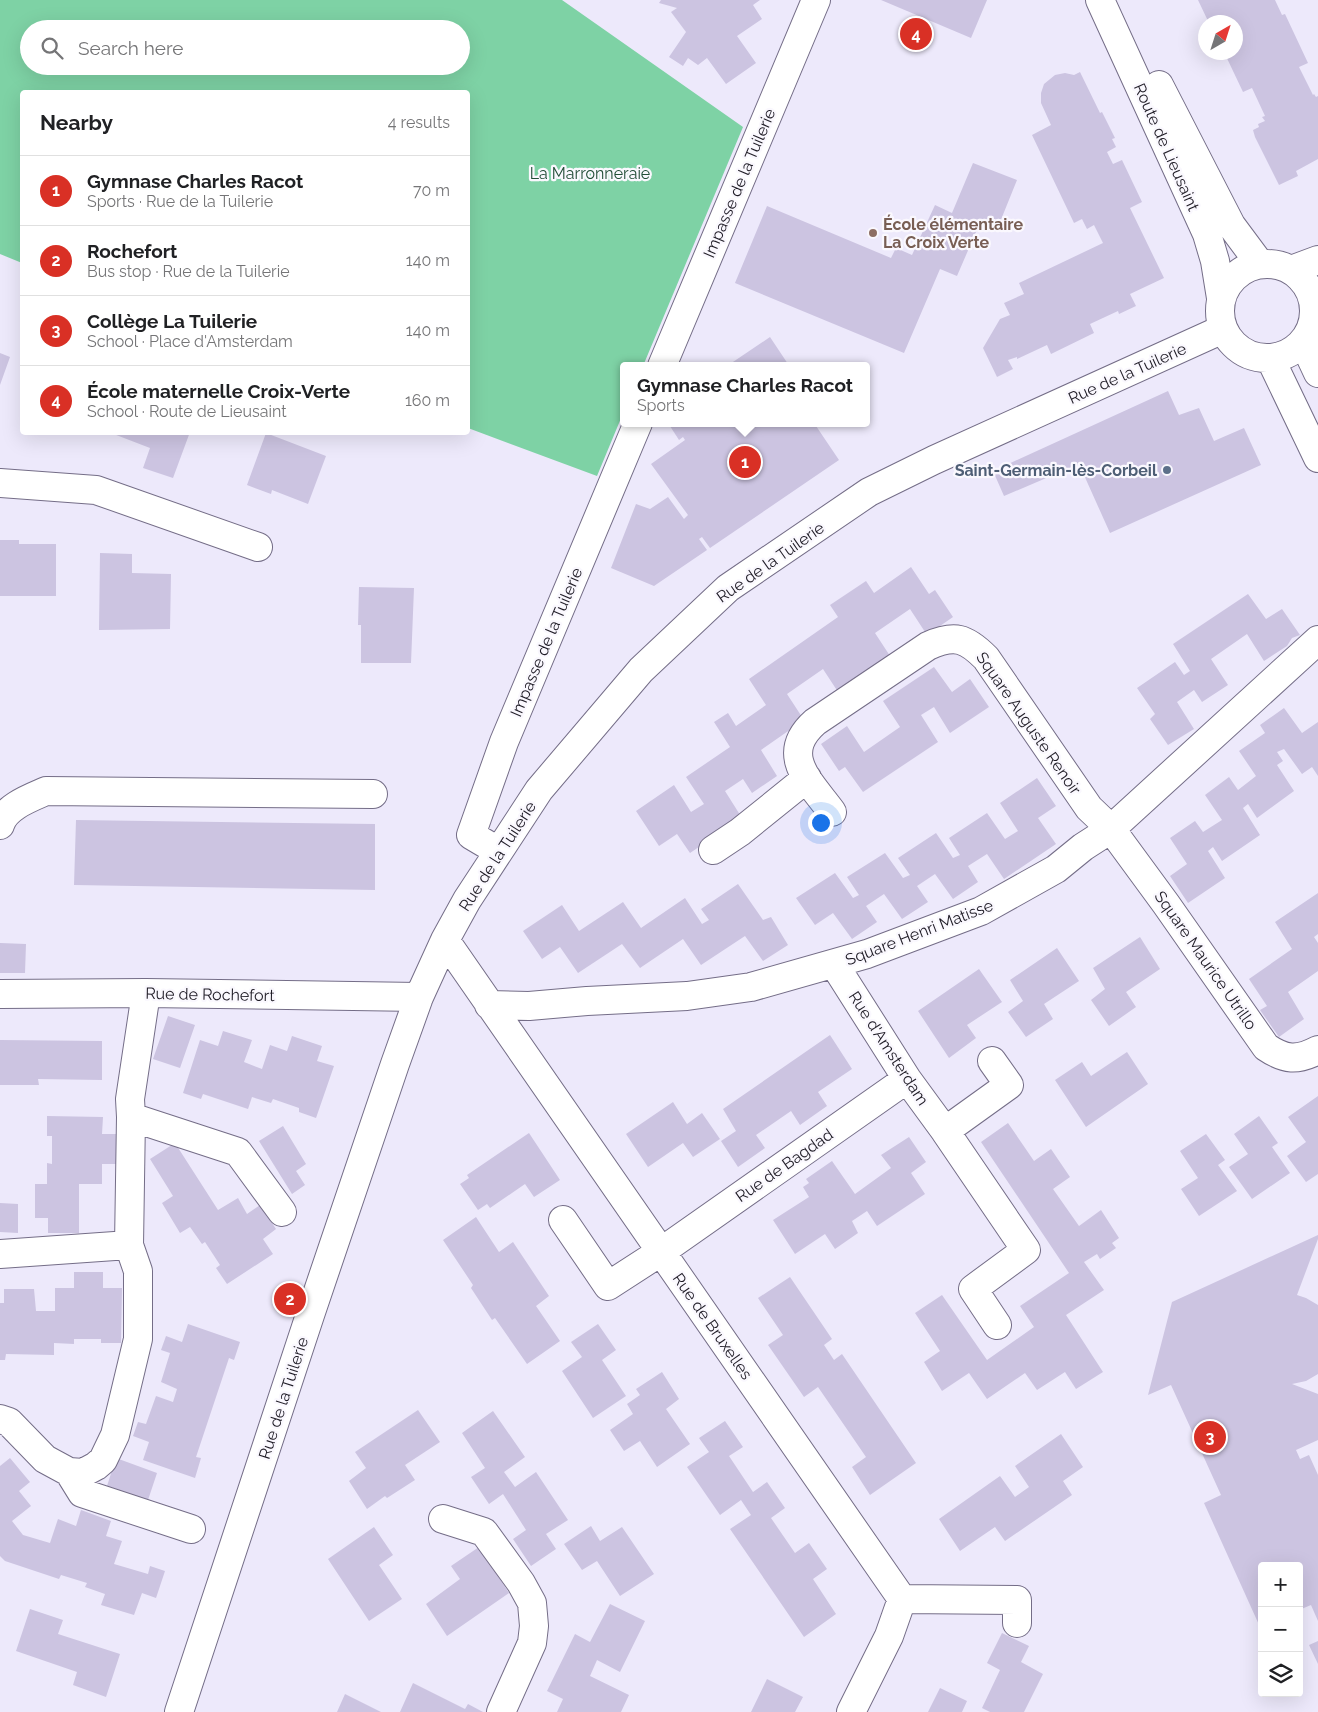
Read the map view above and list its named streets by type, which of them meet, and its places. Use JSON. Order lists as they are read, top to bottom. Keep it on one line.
{"streets":{"street":["Route de Lieusaint","Impasse de la Tuilerie","Rue de la Tuilerie","Square Auguste Renoir","Square Henri Matisse","Square Maurice Utrillo","Rue de Rochefort","Rue d'Amsterdam","Rue de Bagdad","Rue de Bruxelles"]},"crossings":[["Route de Lieusaint","Rue de la Tuilerie"],["Impasse de la Tuilerie","Rue de la Tuilerie"],["Rue de la Tuilerie","Rue de Rochefort"],["Rue de la Tuilerie","Rue de Bruxelles"],["Square Auguste Renoir","Square Henri Matisse"],["Square Auguste Renoir","Square Maurice Utrillo"],["Square Henri Matisse","Square Maurice Utrillo"],["Square Henri Matisse","Rue d'Amsterdam"],["Square Henri Matisse","Rue de Bruxelles"],["Rue d'Amsterdam","Rue de Bagdad"],["Rue de Bagdad","Rue de Bruxelles"]],"parks":["La Marronneraie"],"places":["École élémentaire La Croix Verte","Saint-Germain-lès-Corbeil"],"north":"top right","page":{"pins":["4","1","2","3"],"search":"Search here","heading":["Nearby","4 results"],"list":[{"mark":"1","name":"Gymnase Charles Racot","note":"Sports · Rue de la Tuilerie","value":"70 m"},{"mark":"2","name":"Rochefort","note":"Bus stop · Rue de la Tuilerie","value":"140 m"},{"mark":"3","name":"Collège La Tuilerie","note":"School · Place d'Amsterdam","value":"140 m"},{"mark":"4","name":"École maternelle Croix-Verte","note":"School · Route de Lieusaint","value":"160 m"}],"popup":["Gymnase Charles Racot","Sports"],"map_buttons":["+","−"]}}
